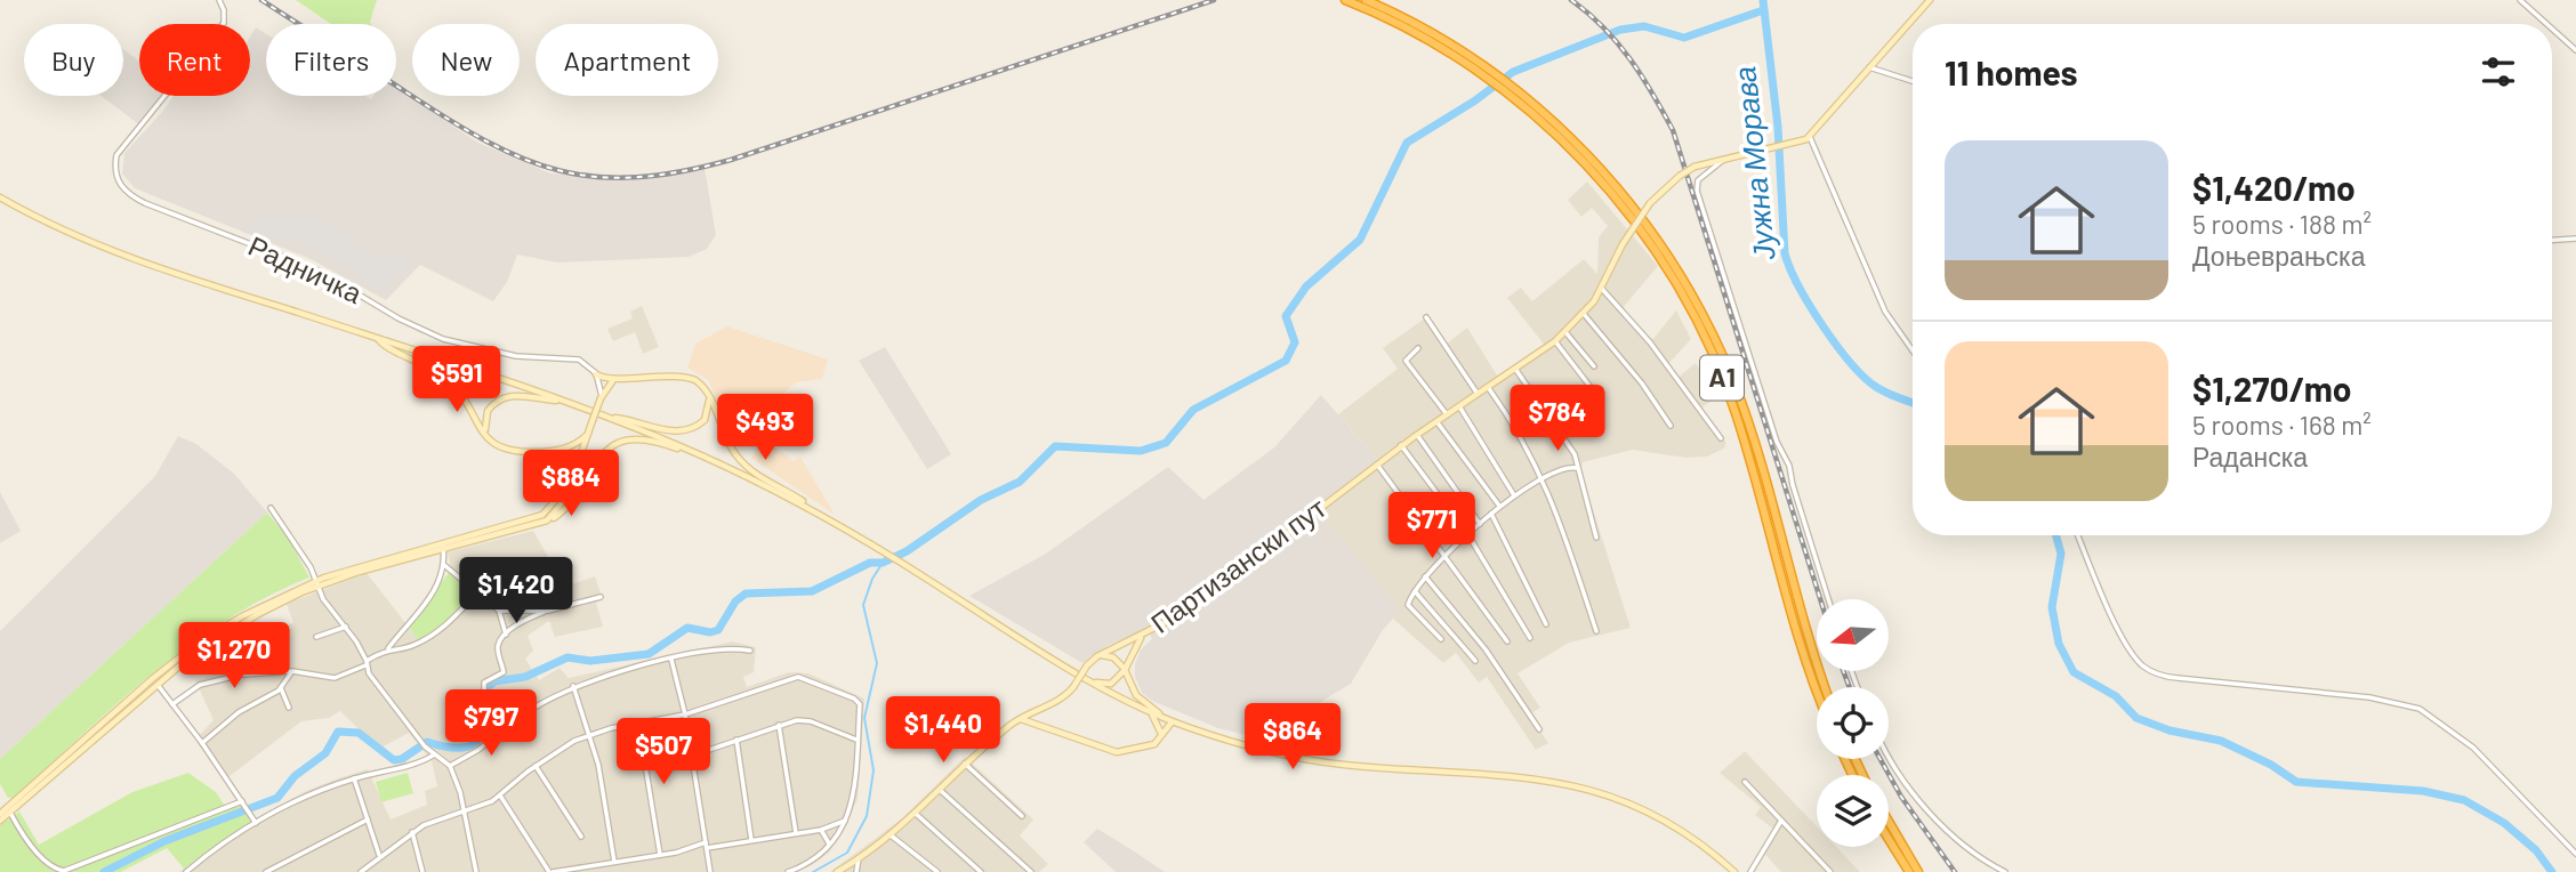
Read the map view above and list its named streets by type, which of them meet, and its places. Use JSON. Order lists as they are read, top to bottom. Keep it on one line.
{"streets":{"highway":["A1"],"main road":["Партизански пут"],"street":["Радничка"]},"water":["Јужна Морава"],"north":"left","page":{"chip":["Buy","Rent","Filters","New","Apartment"],"heading":"11 homes","list":[{"name":"$1,420/mo","note":"5 rooms · 188 m² · Доњеврањска"},{"name":"$1,270/mo","note":"5 rooms · 168 m² · Раданска"}],"price":["$591","$784","$493","$884","$771","$1,420","$1,270","$797","$1,440","$864","$507"]}}
